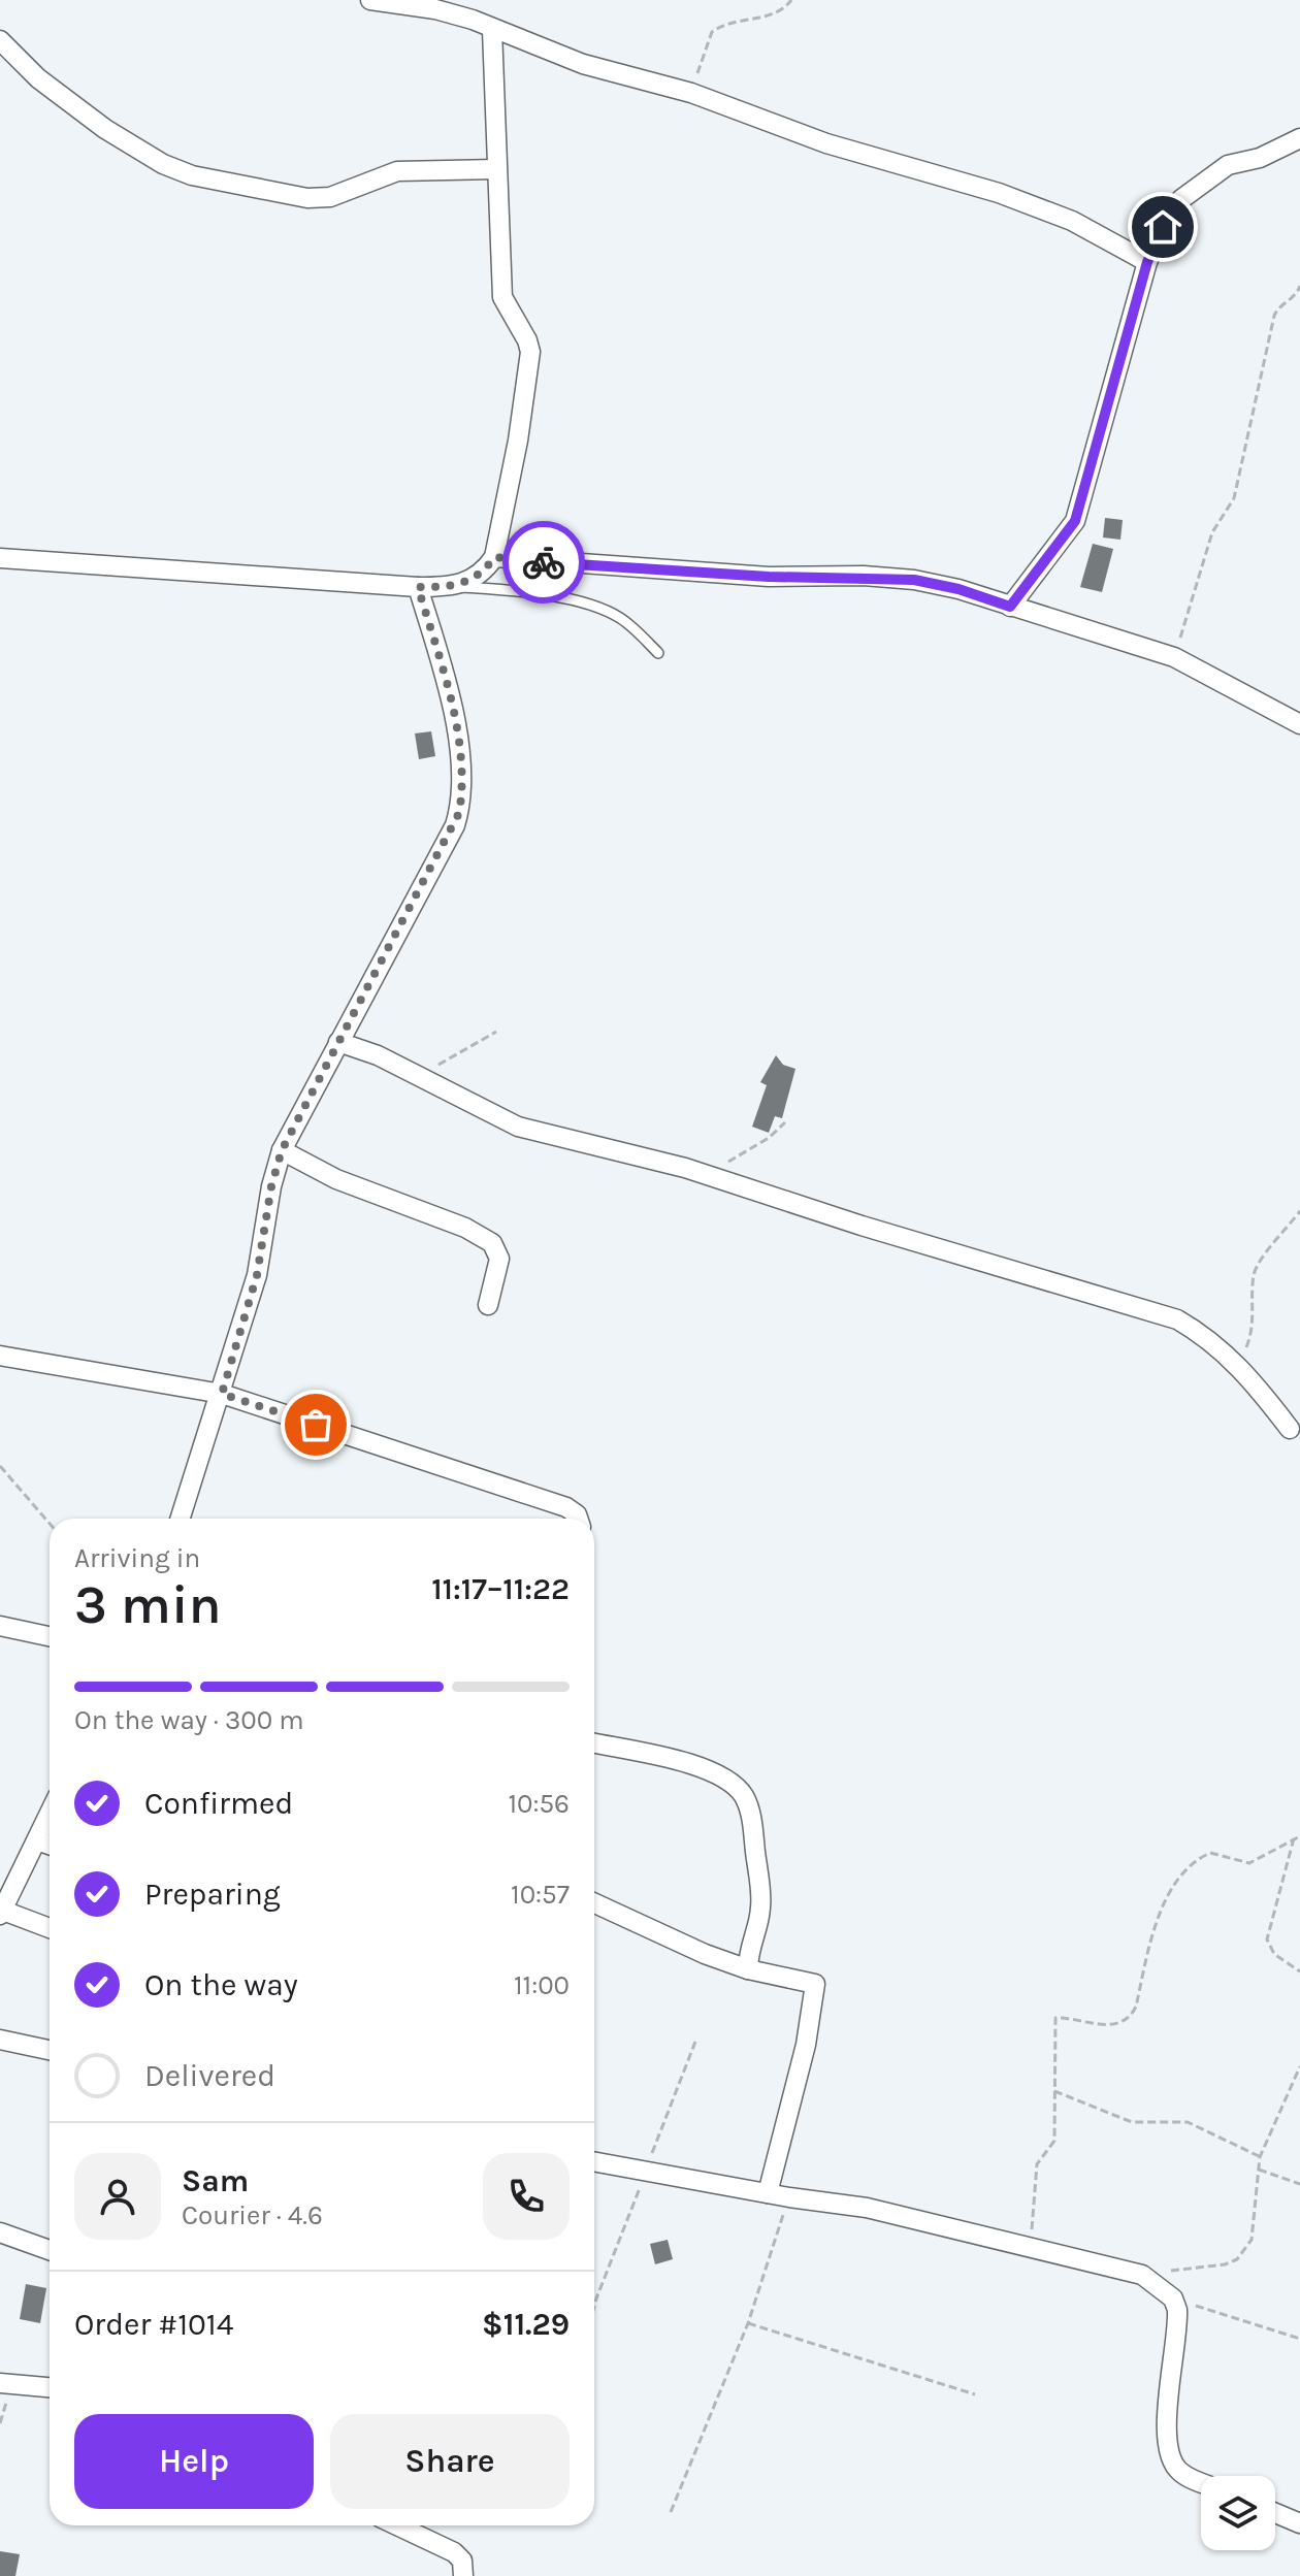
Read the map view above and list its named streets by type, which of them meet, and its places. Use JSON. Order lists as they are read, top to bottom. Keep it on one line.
{"page":{"heading":["3 min","Arriving in","11:17–11:22"],"panel":["Sam","Courier · 4.6","Order #1014","$11.29"],"bar":"On the way · 300 m","list":[["Confirmed","10:56"],["Preparing","10:57"],["On the way","11:00"],"Delivered"],"buttons":["Help","Share"]}}
